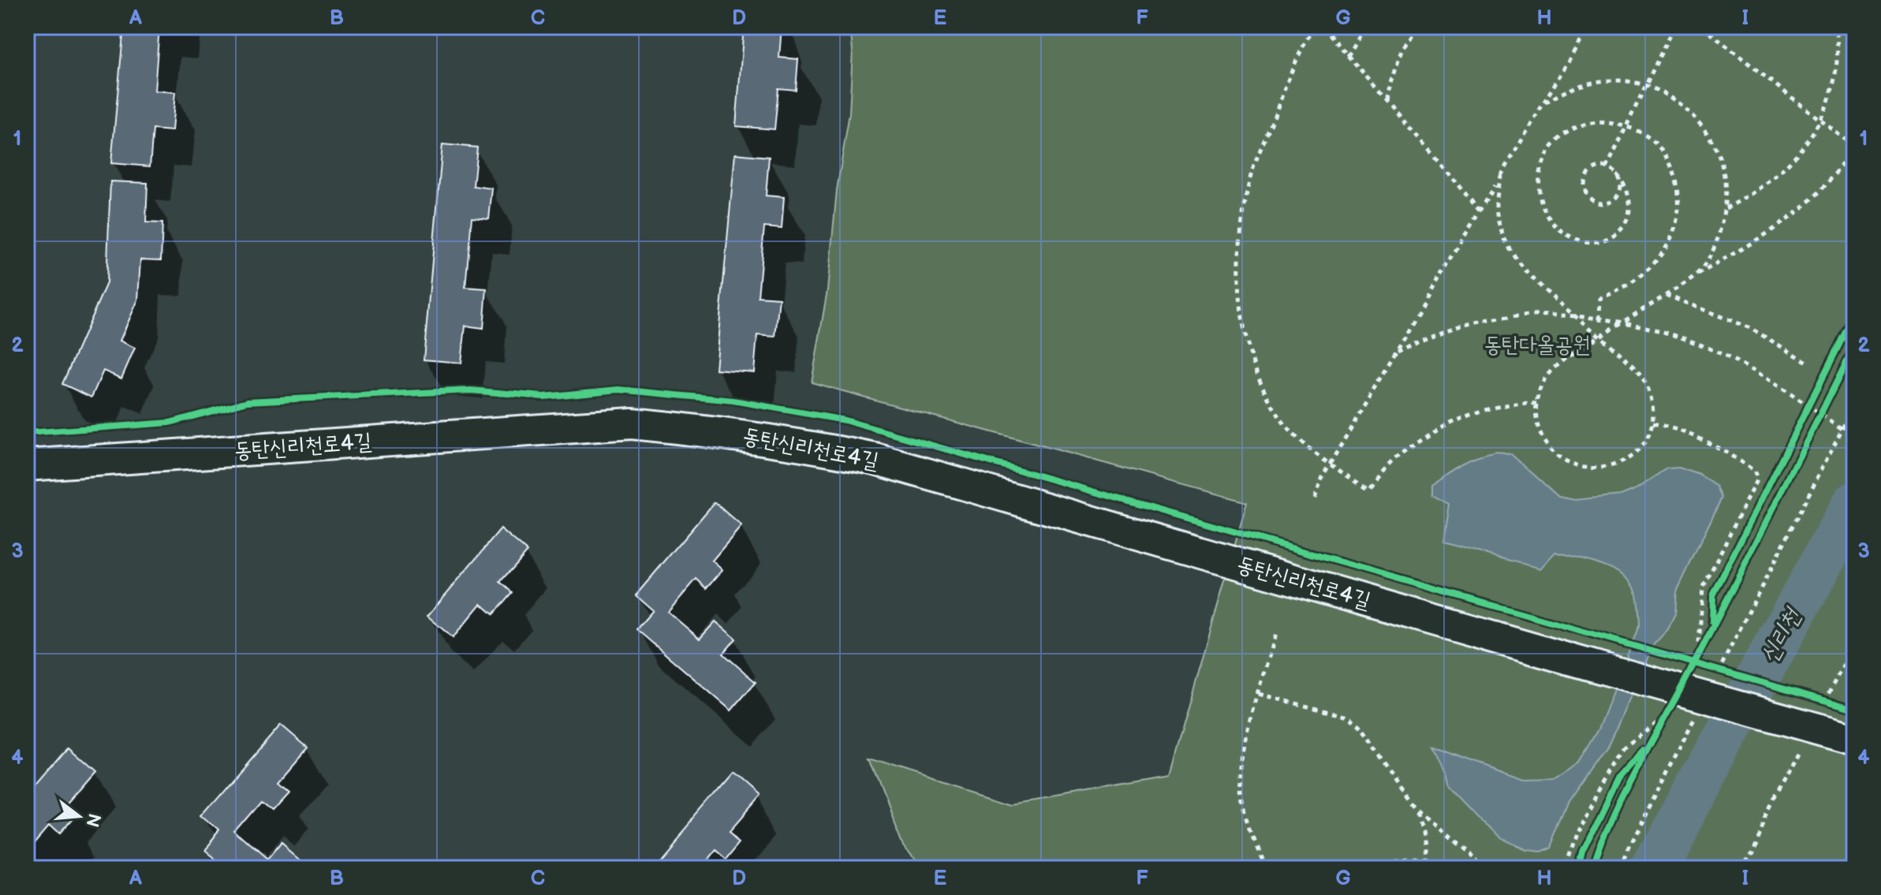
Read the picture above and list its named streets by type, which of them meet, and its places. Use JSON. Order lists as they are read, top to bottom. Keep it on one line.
{"streets":{"street":["동탄신리천로4길"]},"water":["신리천"],"parks":["동탄다올공원"],"north":"right","grid":{"columns":["A","B","C","D","E","F","G","H","I"],"rows":["1","2","3","4"]}}
